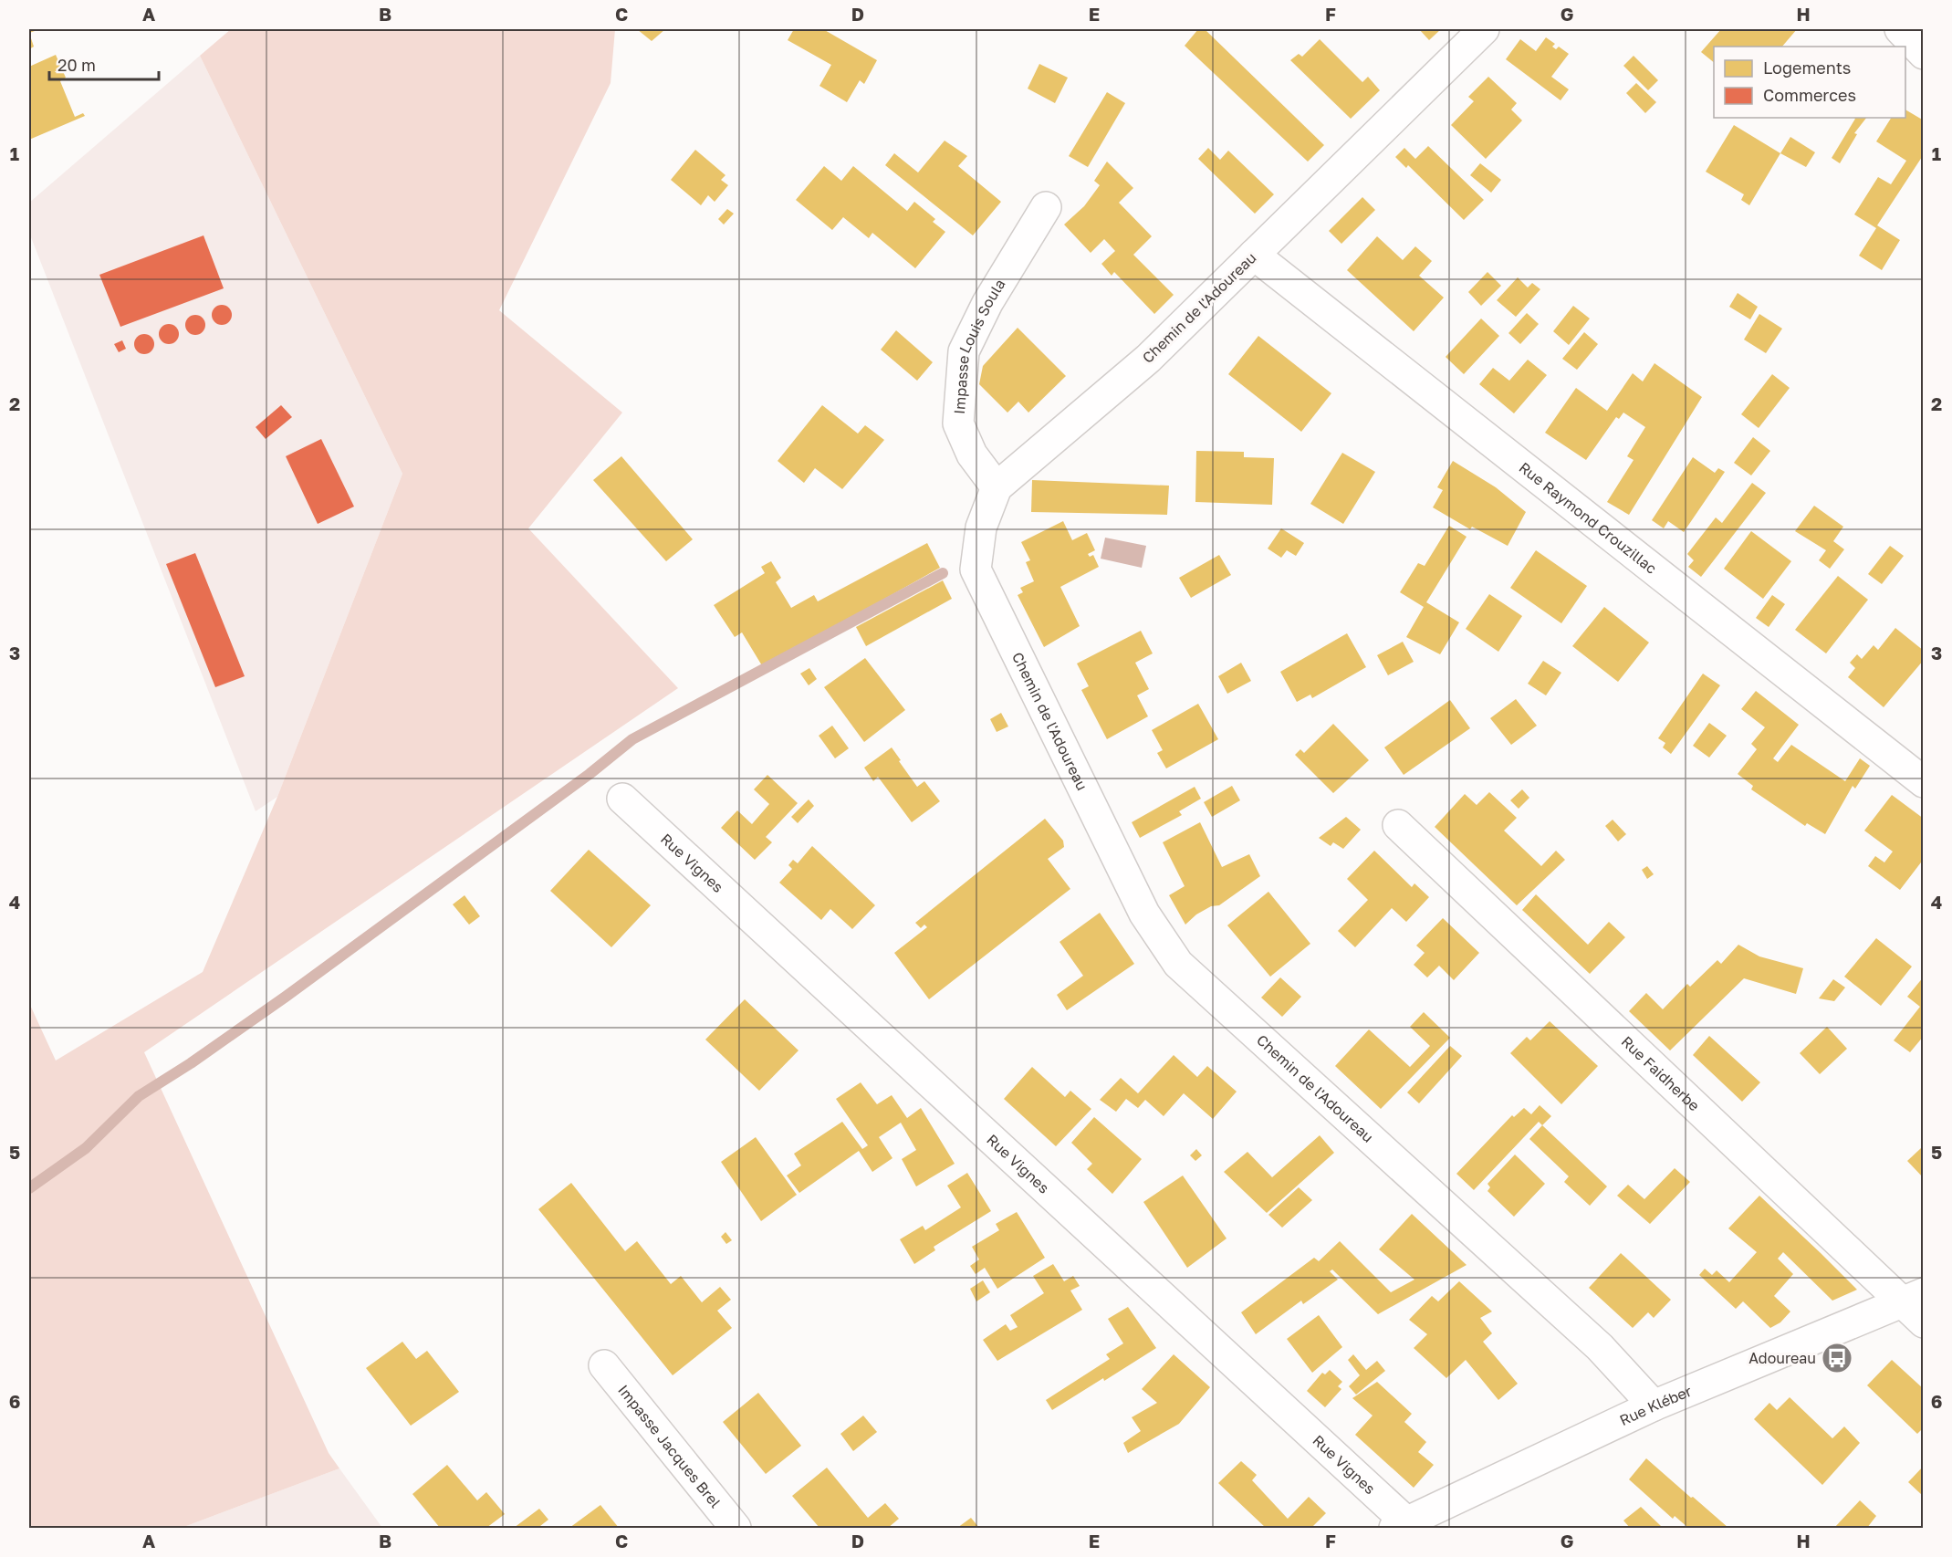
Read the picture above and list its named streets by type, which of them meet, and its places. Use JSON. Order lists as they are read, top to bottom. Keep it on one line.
{"streets":{"street":["Chemin de l'Adoureau","Impasse Louis Soula","Rue Raymond Crouzillac","Rue Vignes","Rue Faidherbe","Rue Kléber","Impasse Jacques Brel"]},"crossings":[["Chemin de l'Adoureau","Impasse Louis Soula"],["Chemin de l'Adoureau","Rue Raymond Crouzillac"],["Chemin de l'Adoureau","Rue Kléber"],["Rue Vignes","Rue Kléber"],["Rue Faidherbe","Rue Kléber"]],"places":{"bus stop":["Adoureau"]},"legend":["Logements","Commerces"],"scale_bar":"20 m","grid":{"columns":["A","B","C","D","E","F","G","H"],"rows":["1","2","3","4","5","6"]}}
